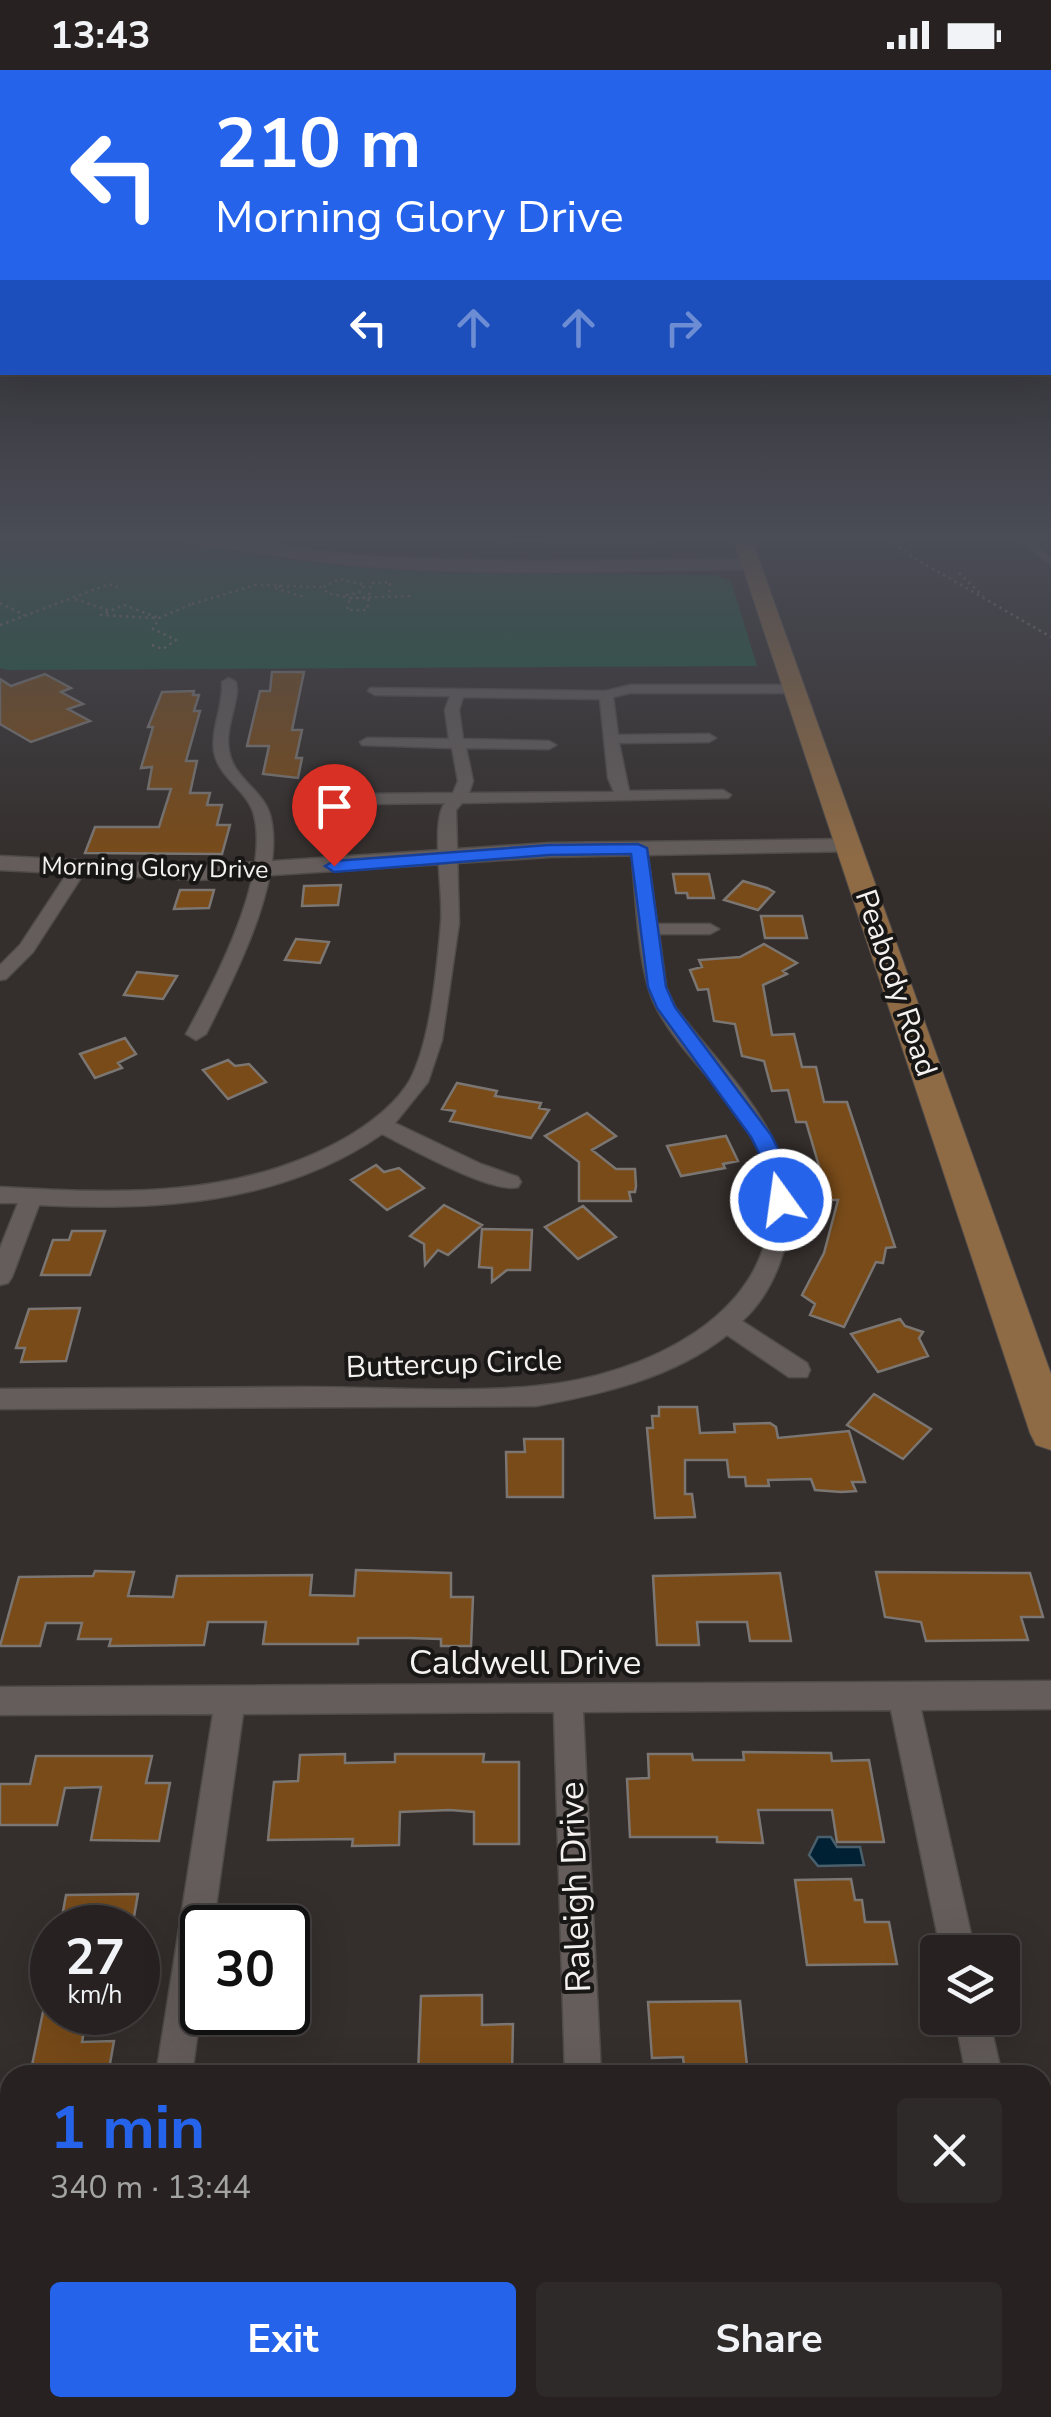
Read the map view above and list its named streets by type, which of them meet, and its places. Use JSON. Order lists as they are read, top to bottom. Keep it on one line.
{"streets":{"main road":["Peabody Road"],"street":["Morning Glory Drive","Buttercup Circle","Caldwell Drive","Raleigh Drive"]},"crossings":[["Morning Glory Drive","Peabody Road"],["Morning Glory Drive","Buttercup Circle"],["Caldwell Drive","Raleigh Drive"]],"page":{"status":"13:43","turn":["210 m","Morning Glory Drive"],"speed":"27 km/h","limit":"30","heading":["1 min","340 m · 13:44"],"buttons":["Exit","Share"]}}
